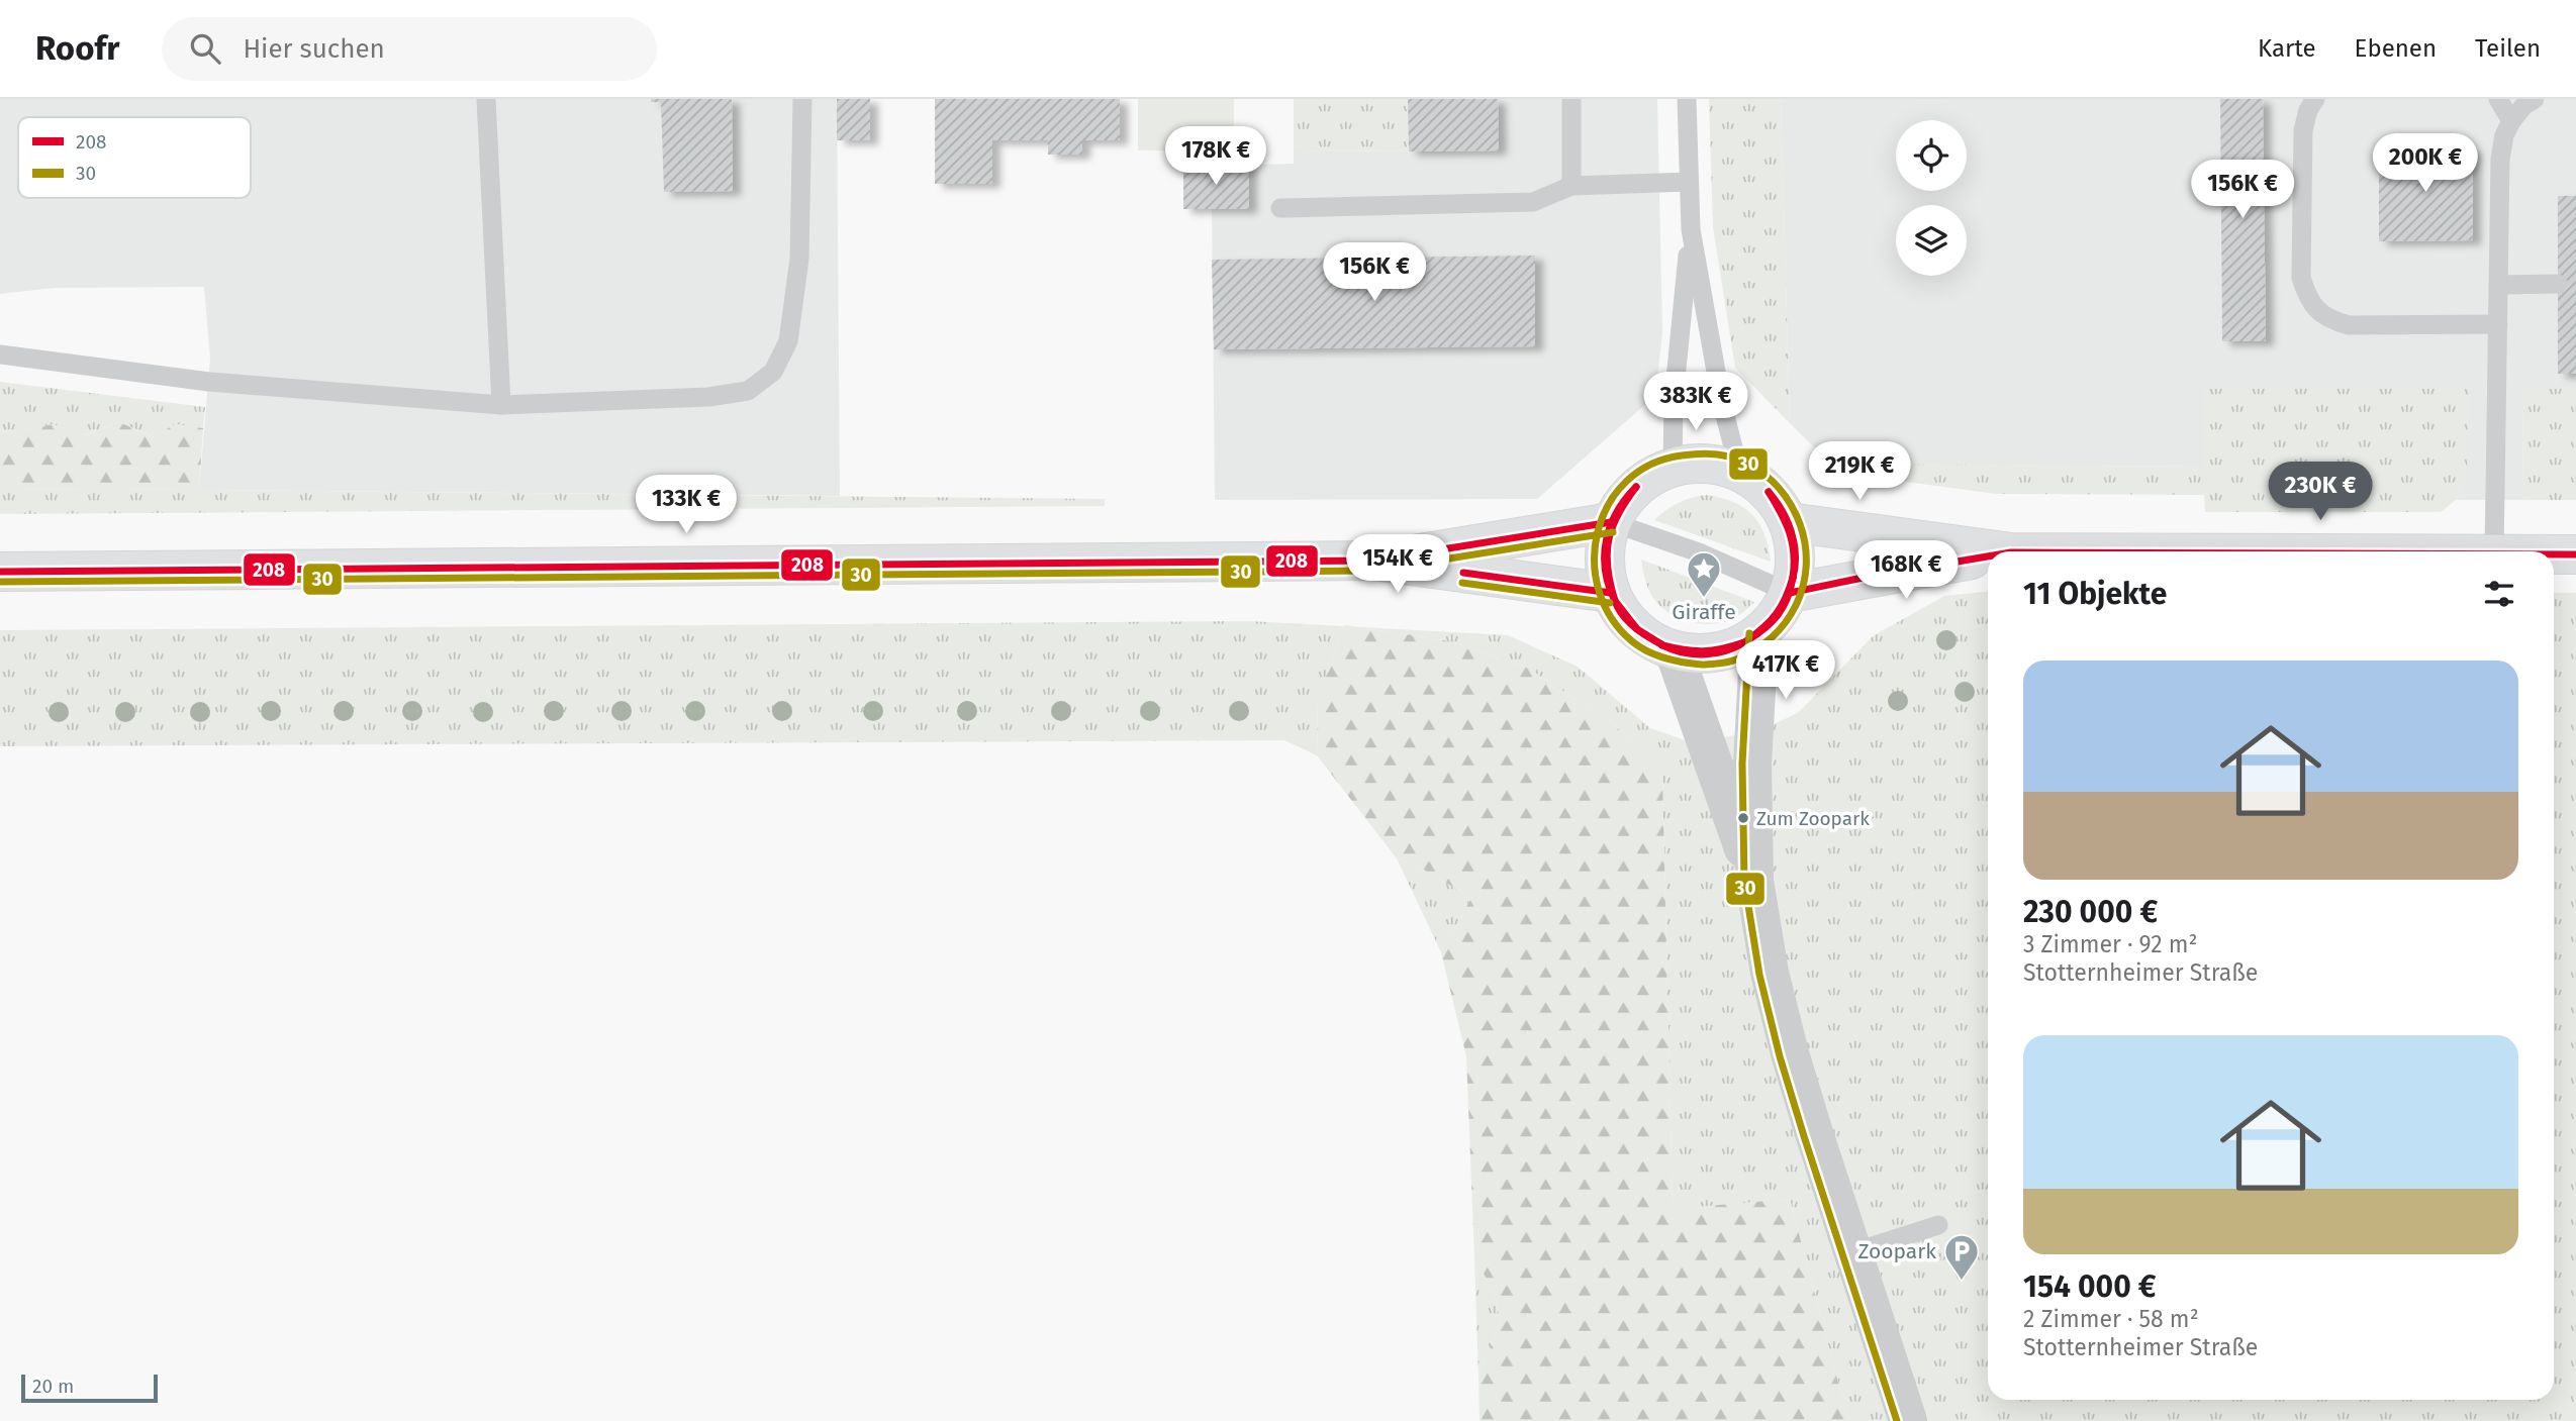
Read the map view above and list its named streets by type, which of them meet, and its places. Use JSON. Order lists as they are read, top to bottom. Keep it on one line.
{"places":{"place":["Giraffe"],"other":["Zum Zoopark"],"parking":["Zoopark"]},"lines":["transit line 30","transit line 208"],"legend":["208","30"],"scale_bar":"20 m","page":{"header":"Roofr","search":"Hier suchen","nav":["Karte","Ebenen","Teilen"],"price":["178K €","200K €","156K €","156K €","383K €","219K €","230K €","133K €","154K €","168K €","417K €"],"heading":"11 Objekte","list":[{"name":"230 000 €","note":"3 Zimmer · 92 m² · Stotternheimer Straße"},{"name":"154 000 €","note":"2 Zimmer · 58 m² · Stotternheimer Straße"}],"scale":"20 m"}}
